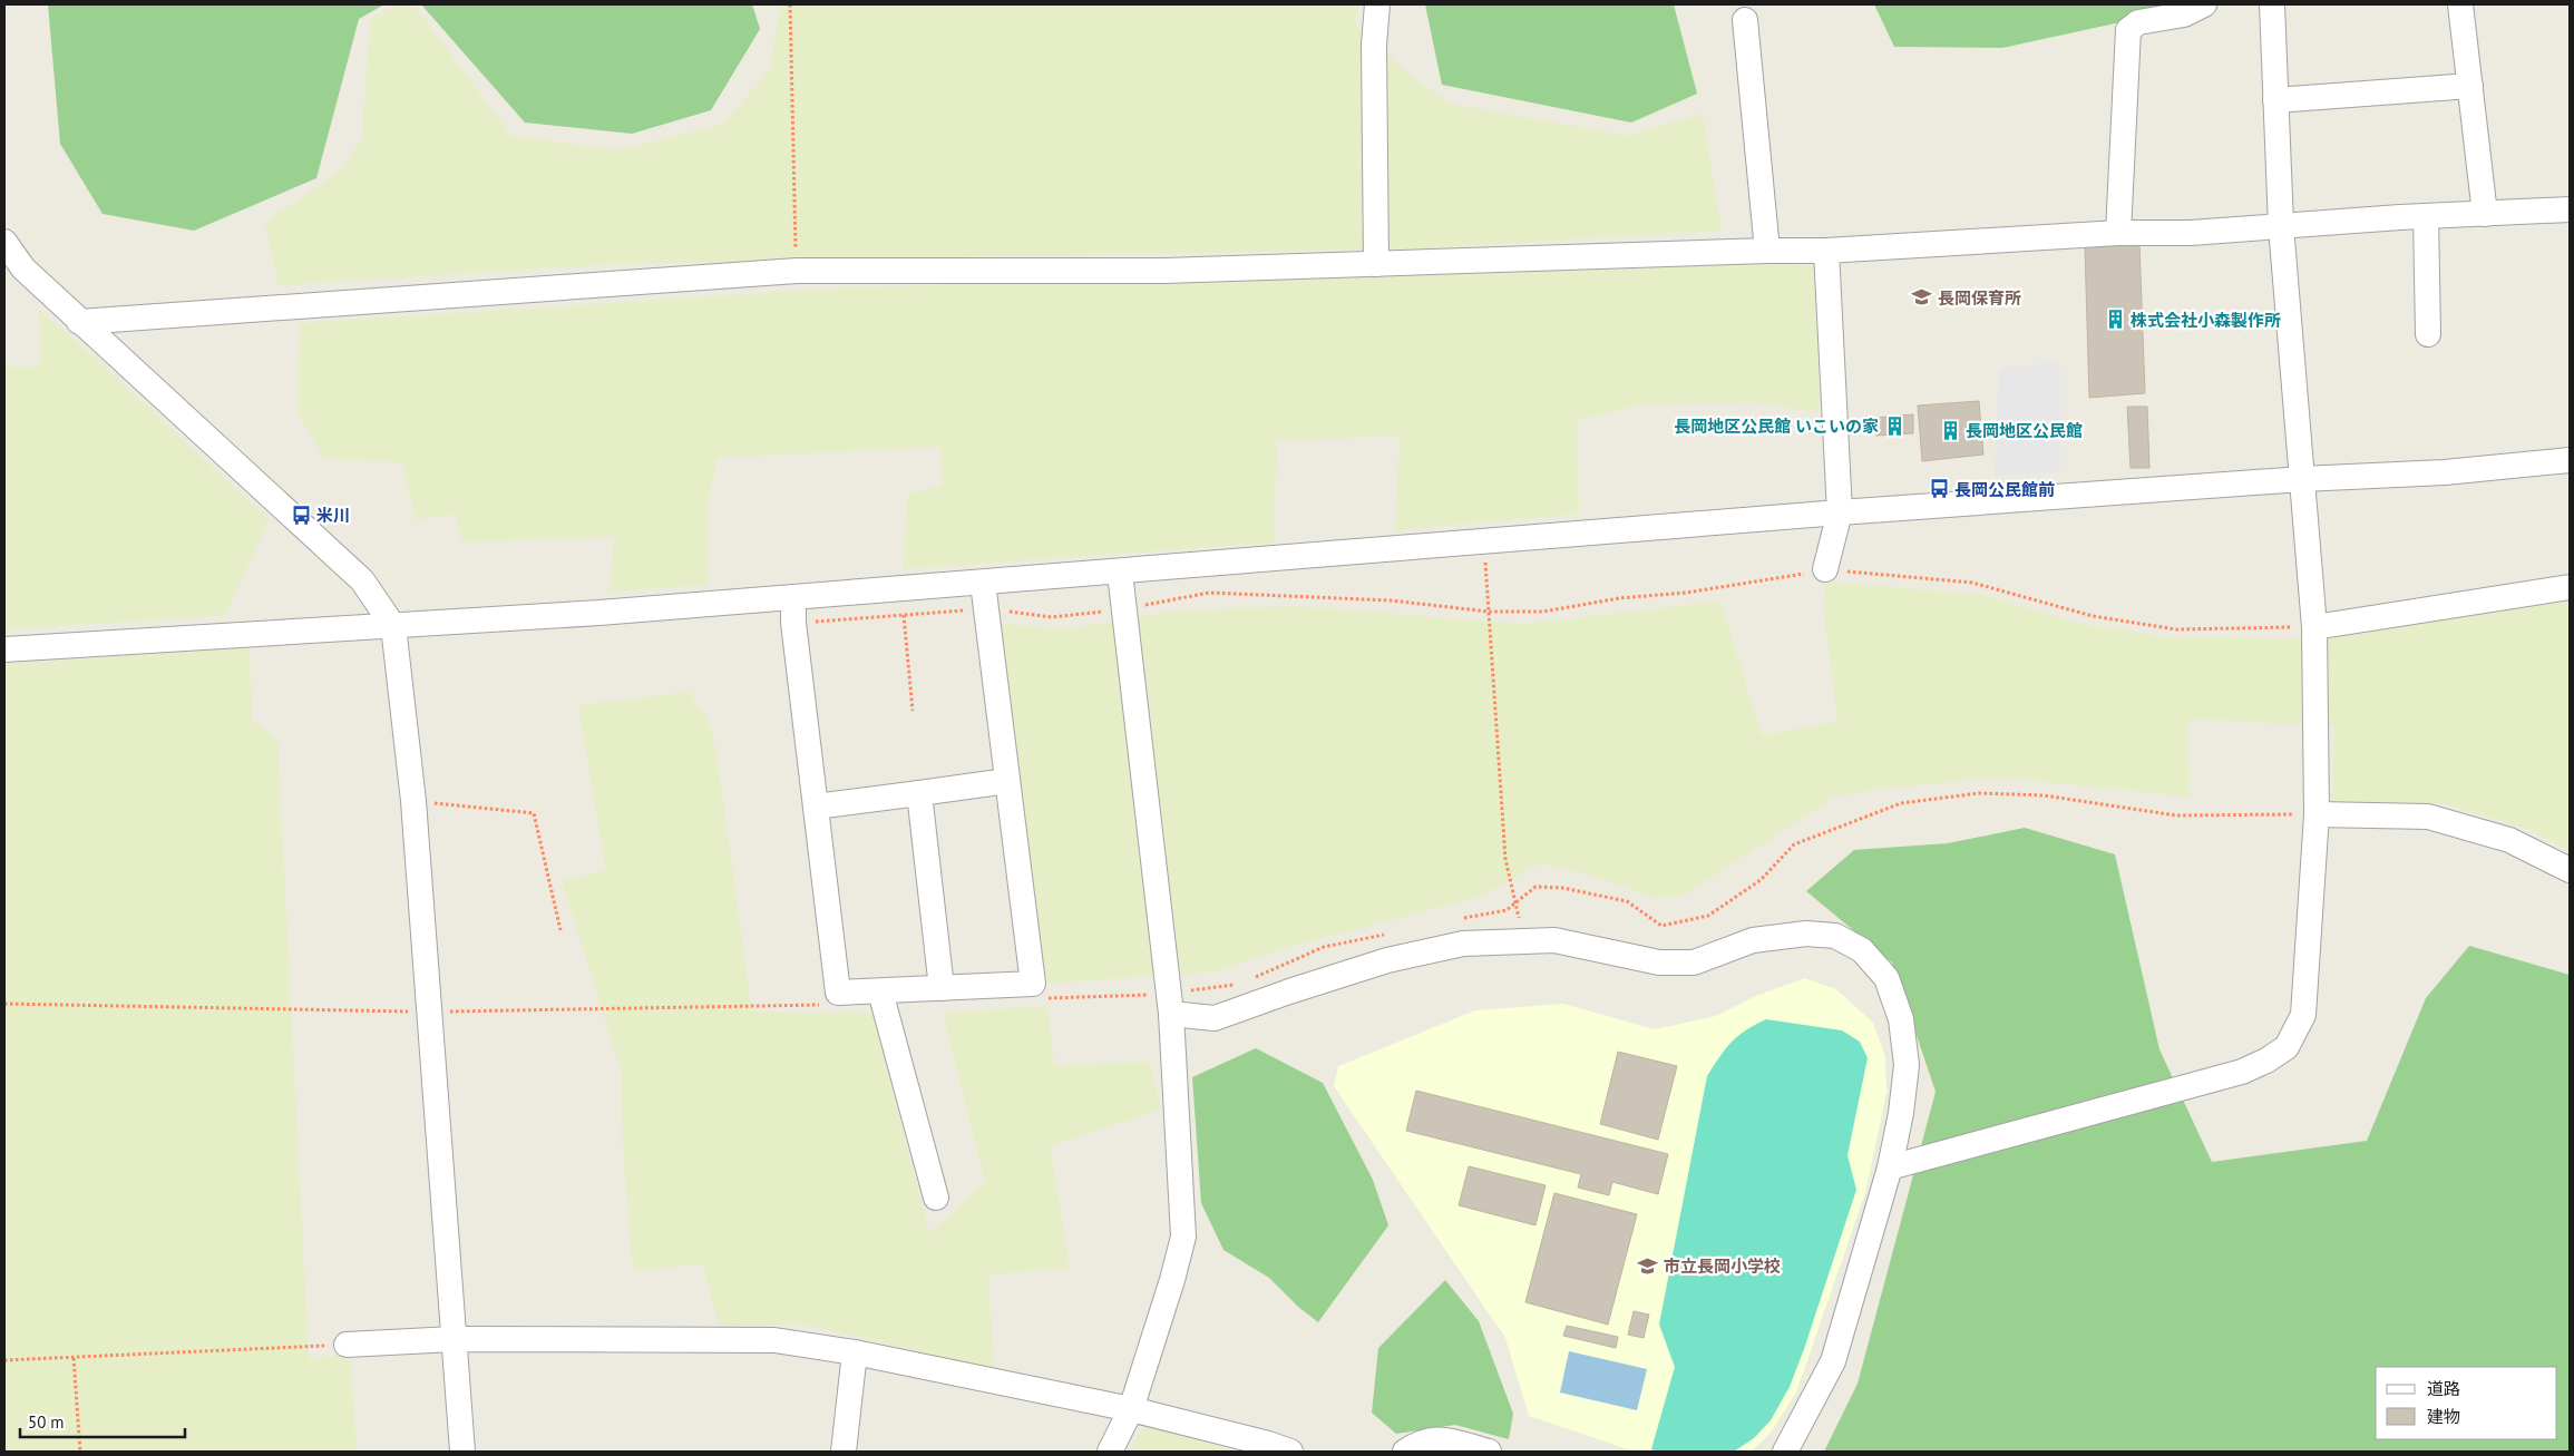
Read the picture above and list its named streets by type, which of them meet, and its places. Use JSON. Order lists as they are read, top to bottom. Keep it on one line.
{"places":{"school or university":["長岡保育所","市立長岡小学校"],"building":["株式会社小森製作所","長岡地区公民館 いこいの家","長岡地区公民館"],"bus stop":["長岡公民館前","米川"]},"legend":["道路","建物"],"scale_bar":"50 m"}
